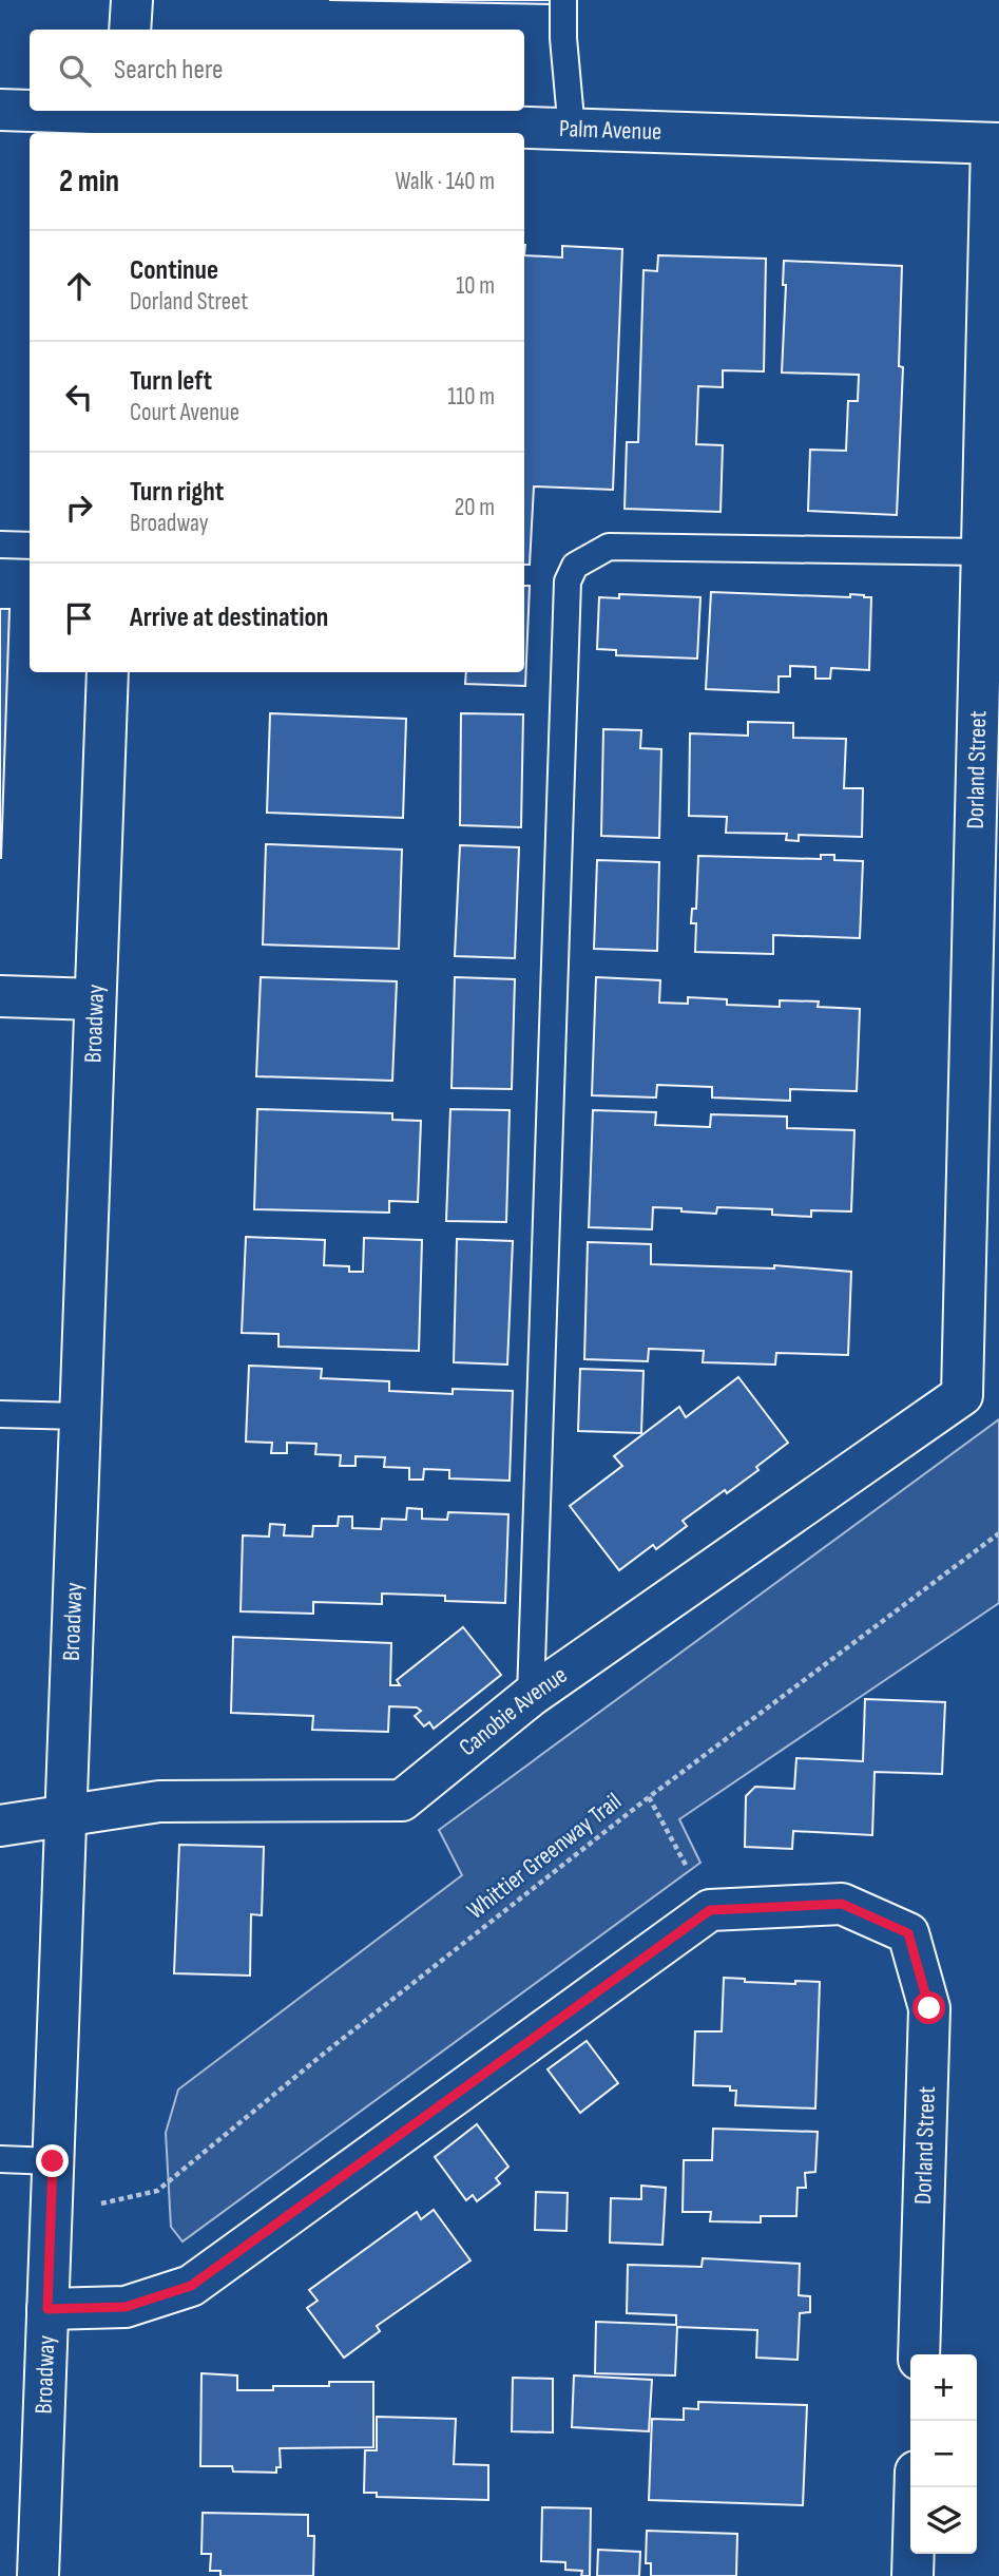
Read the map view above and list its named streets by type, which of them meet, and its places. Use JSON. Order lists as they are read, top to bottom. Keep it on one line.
{"streets":{"street":["Palm Avenue","Dorland Street","Broadway","Canobie Avenue"],"path":["Whittier Greenway Trail"]},"crossings":[["Palm Avenue","Dorland Street"],["Dorland Street","Canobie Avenue"],["Broadway","Canobie Avenue"]],"page":{"search":"Search here","heading":["2 min","Walk · 140 m"],"list":[["Continue","Dorland Street","10 m"],["Turn left","Court Avenue","110 m"],["Turn right","Broadway","20 m"],"Arrive at destination"],"map_buttons":["+","−"]}}
